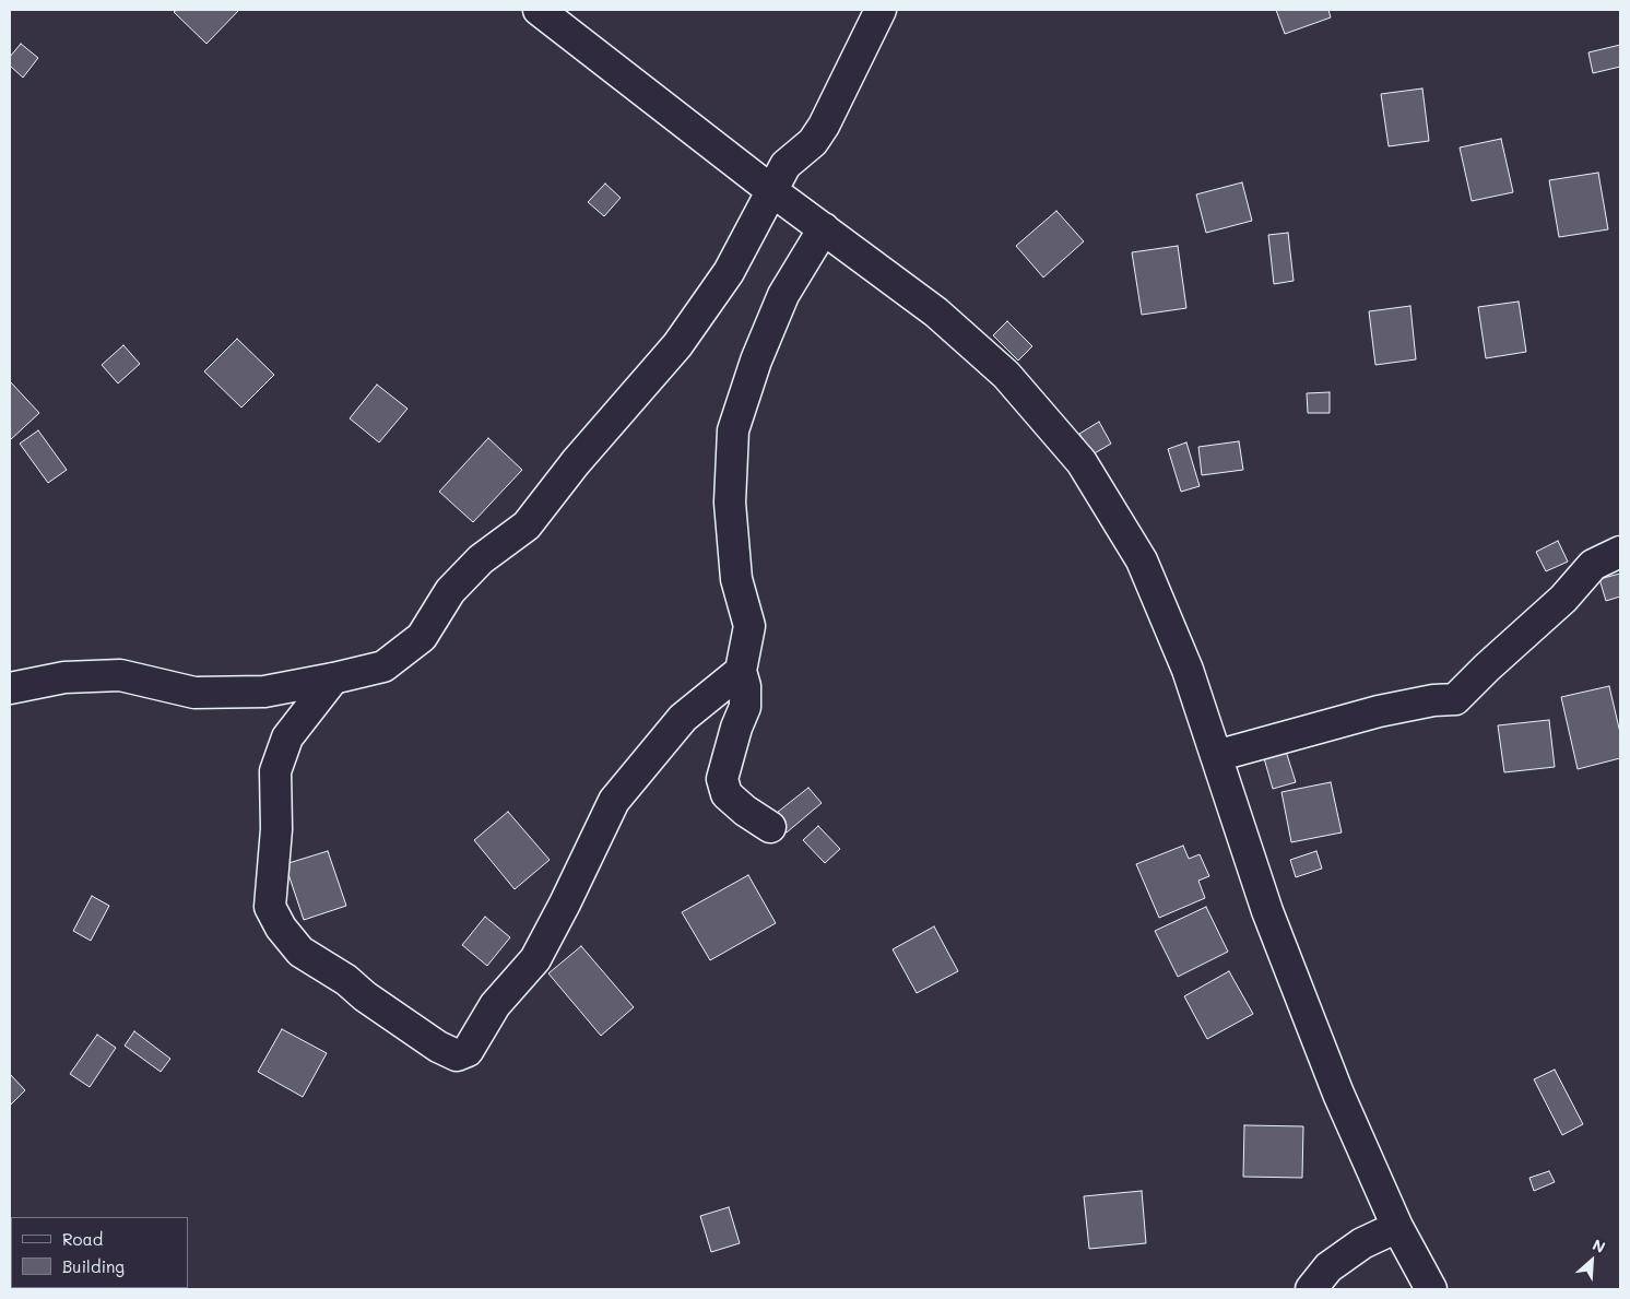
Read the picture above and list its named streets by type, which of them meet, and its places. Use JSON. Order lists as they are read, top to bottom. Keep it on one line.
{"legend":["Road","Building"],"north":"top right"}
